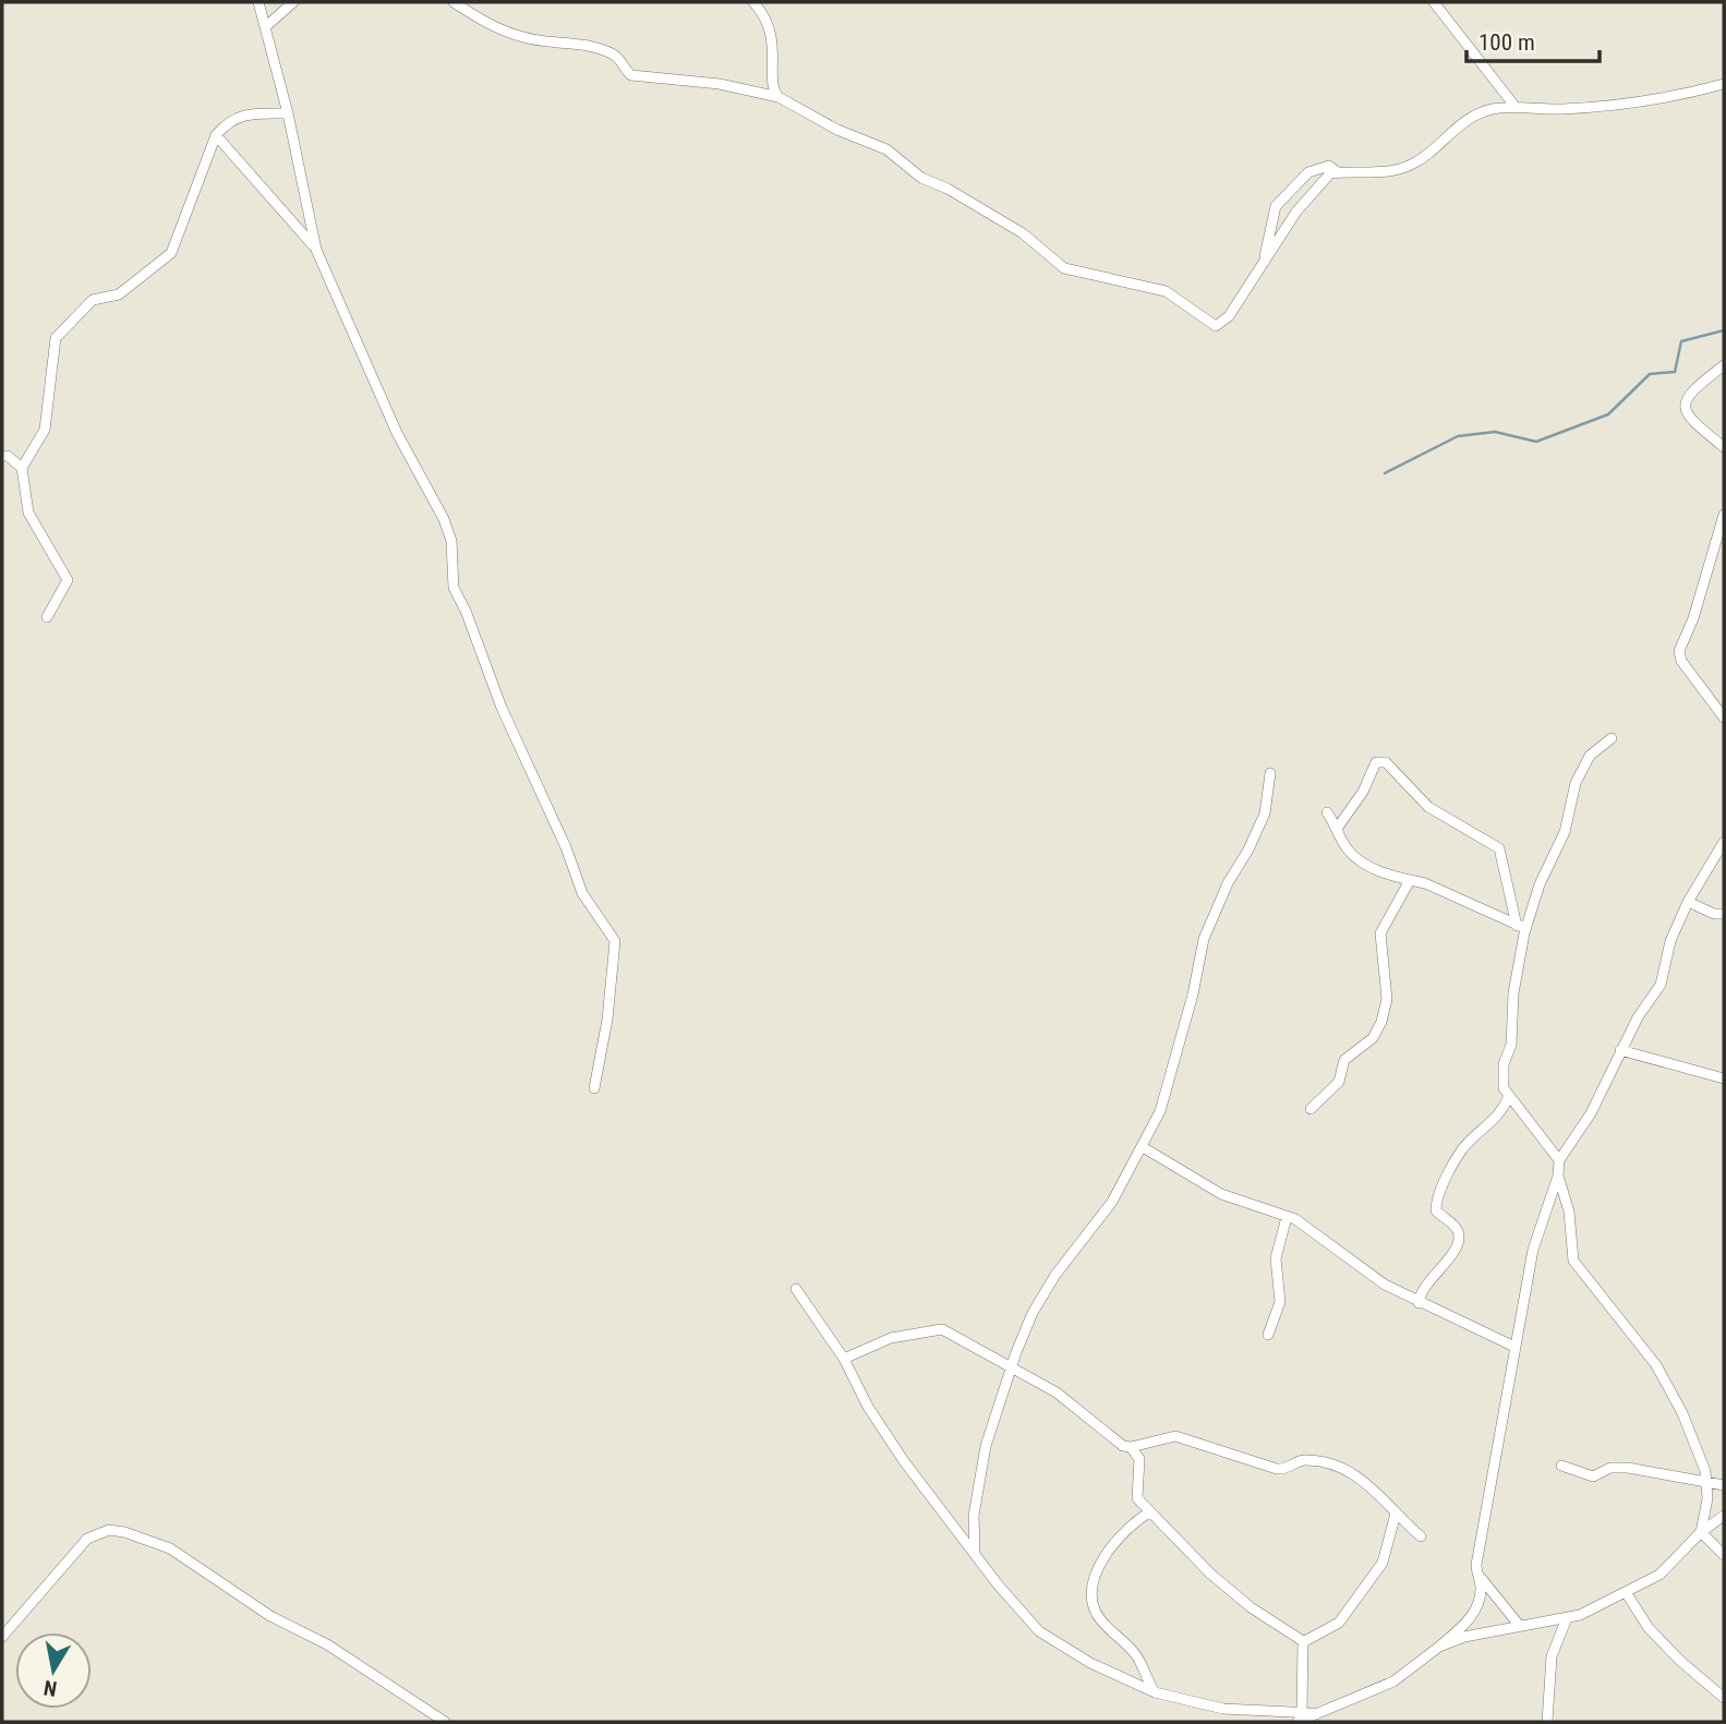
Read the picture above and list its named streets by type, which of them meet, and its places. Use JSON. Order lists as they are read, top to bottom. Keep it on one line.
{"scale_bar":"100 m","north":"bottom"}
